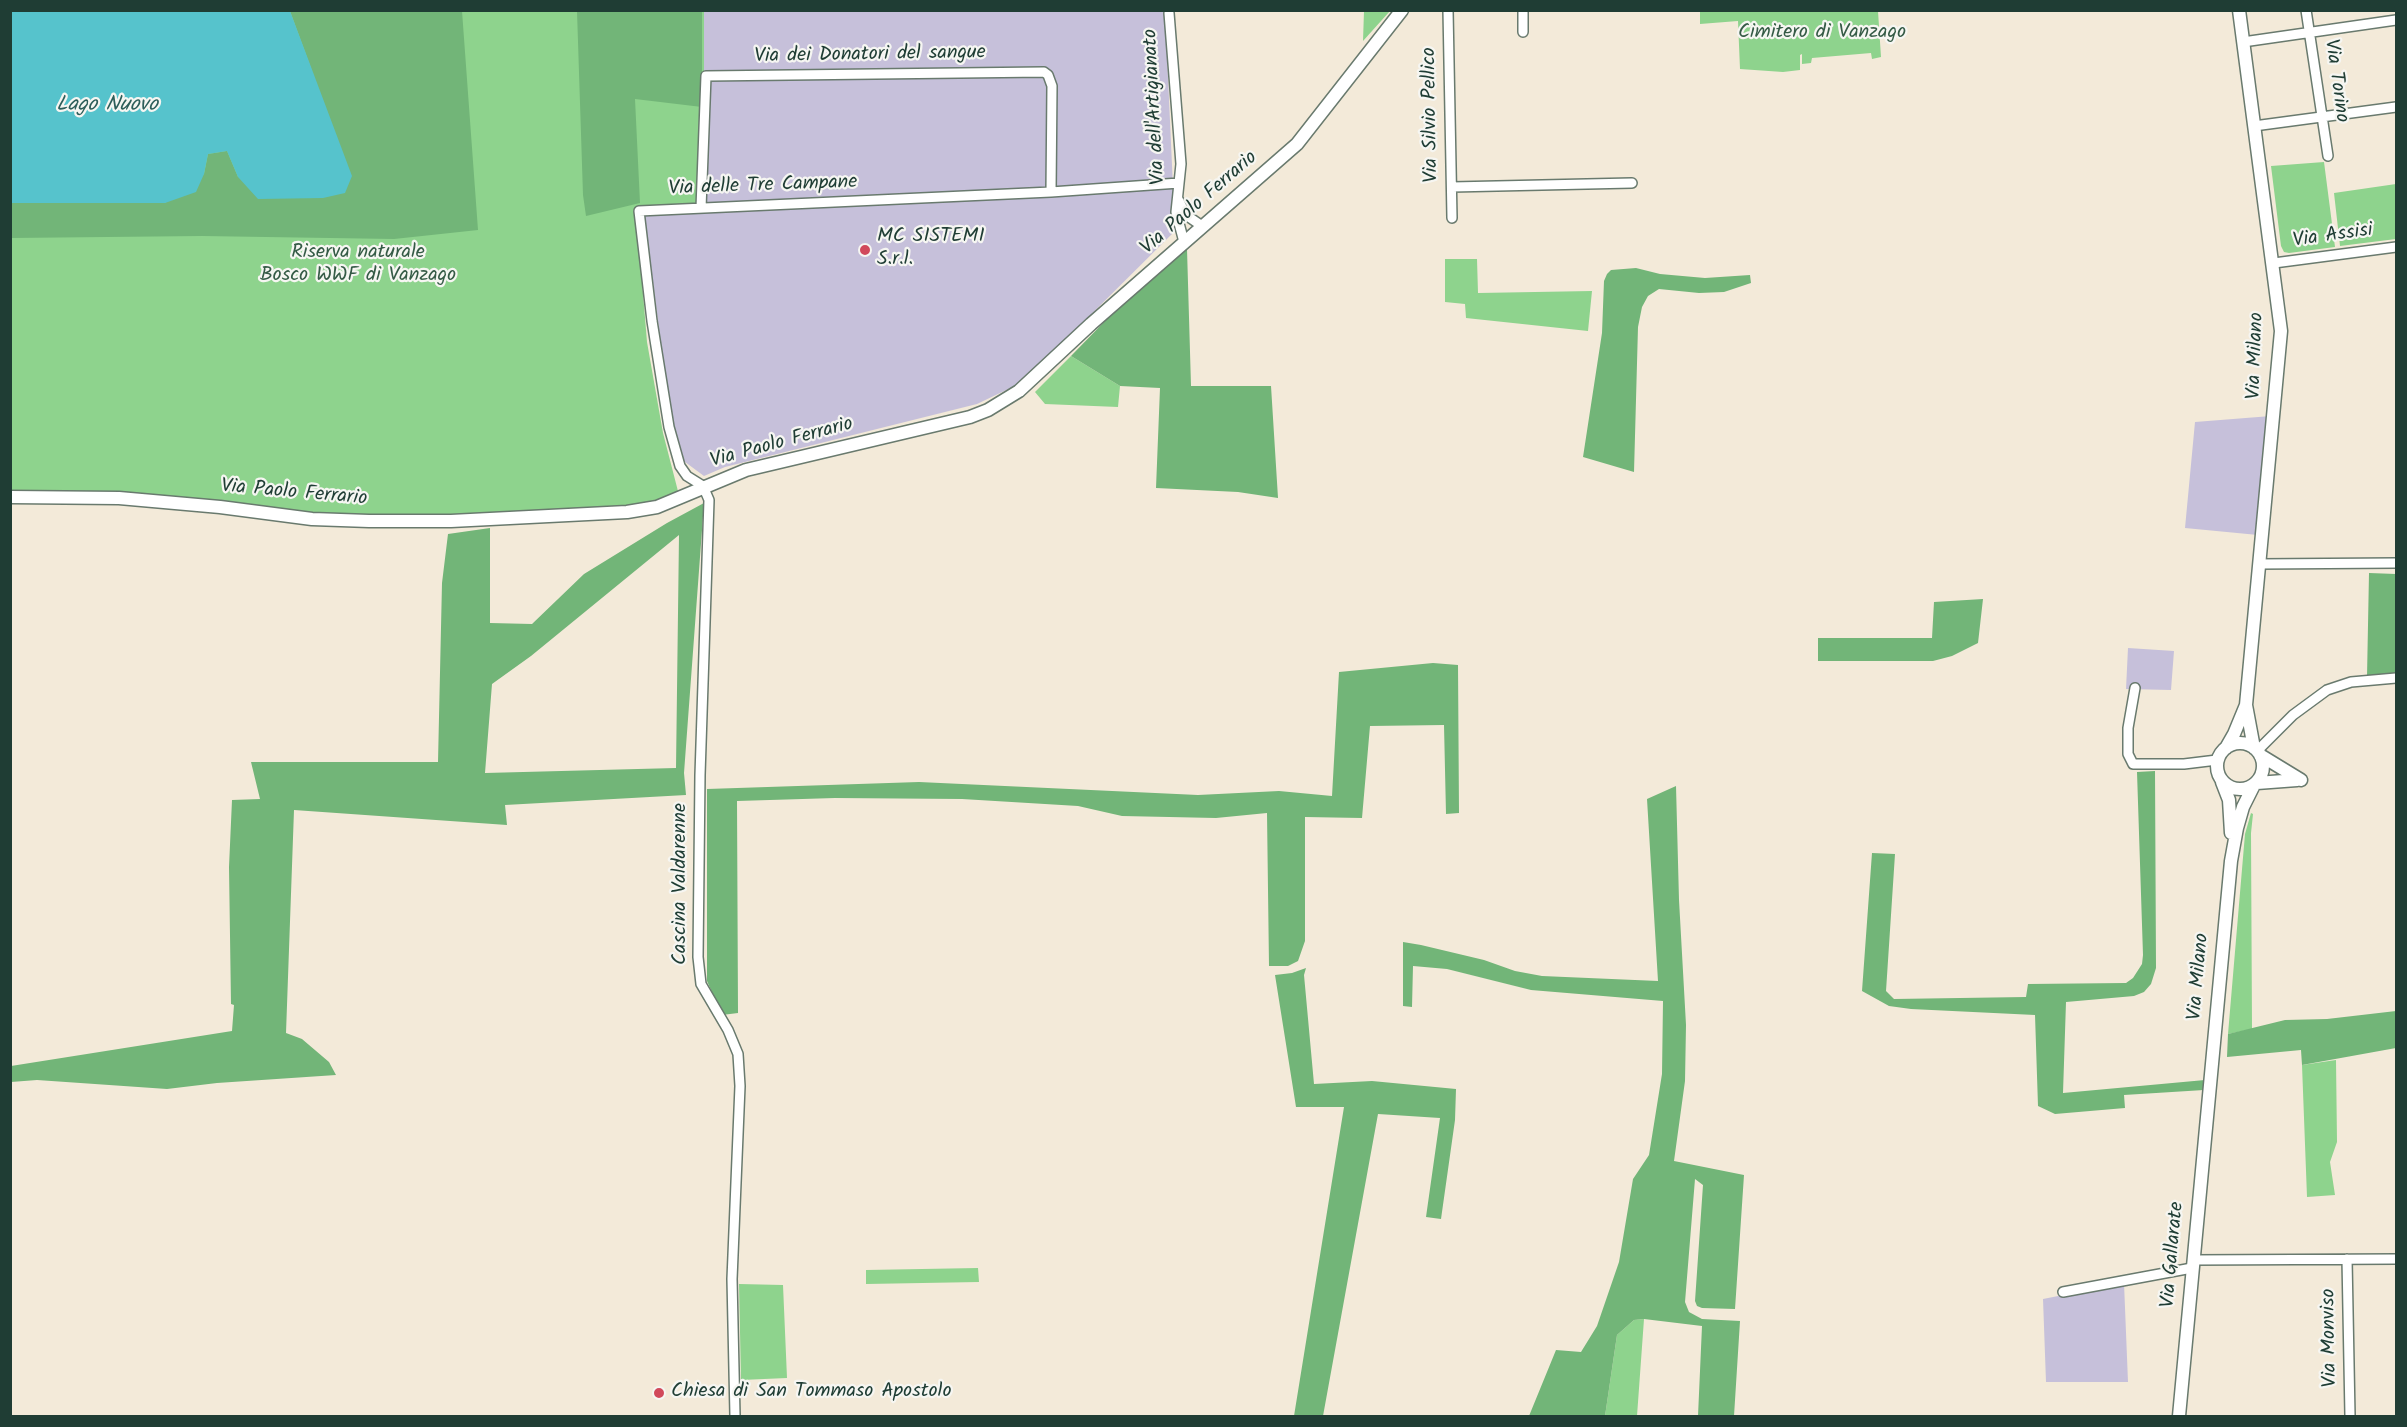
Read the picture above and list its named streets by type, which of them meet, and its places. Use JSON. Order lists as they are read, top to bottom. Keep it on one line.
{"streets":{"street":["Via dei Donatori del sangue","Via Torino","Via dell'Artigianato","Via Silvio Pellico","Via delle Tre Campane","Via Paolo Ferrario","Via Assisi","Via Milano","Cascina Valdarenne","Via Gallarate","Via Monviso"]},"crossings":[["Via dei Donatori del sangue","Via delle Tre Campane"],["Via dell'Artigianato","Via delle Tre Campane"],["Via dell'Artigianato","Via Paolo Ferrario"],["Via delle Tre Campane","Via Paolo Ferrario"],["Via delle Tre Campane","Cascina Valdarenne"],["Via Paolo Ferrario","Cascina Valdarenne"],["Via Assisi","Via Milano"],["Via Milano","Via Gallarate"]],"water":["Lago Nuovo"],"parks":["Cimitero di Vanzago","Riserva naturale Bosco WWF di Vanzago"],"places":["MC SISTEMI S.r.l.","Chiesa di San Tommaso Apostolo"]}
